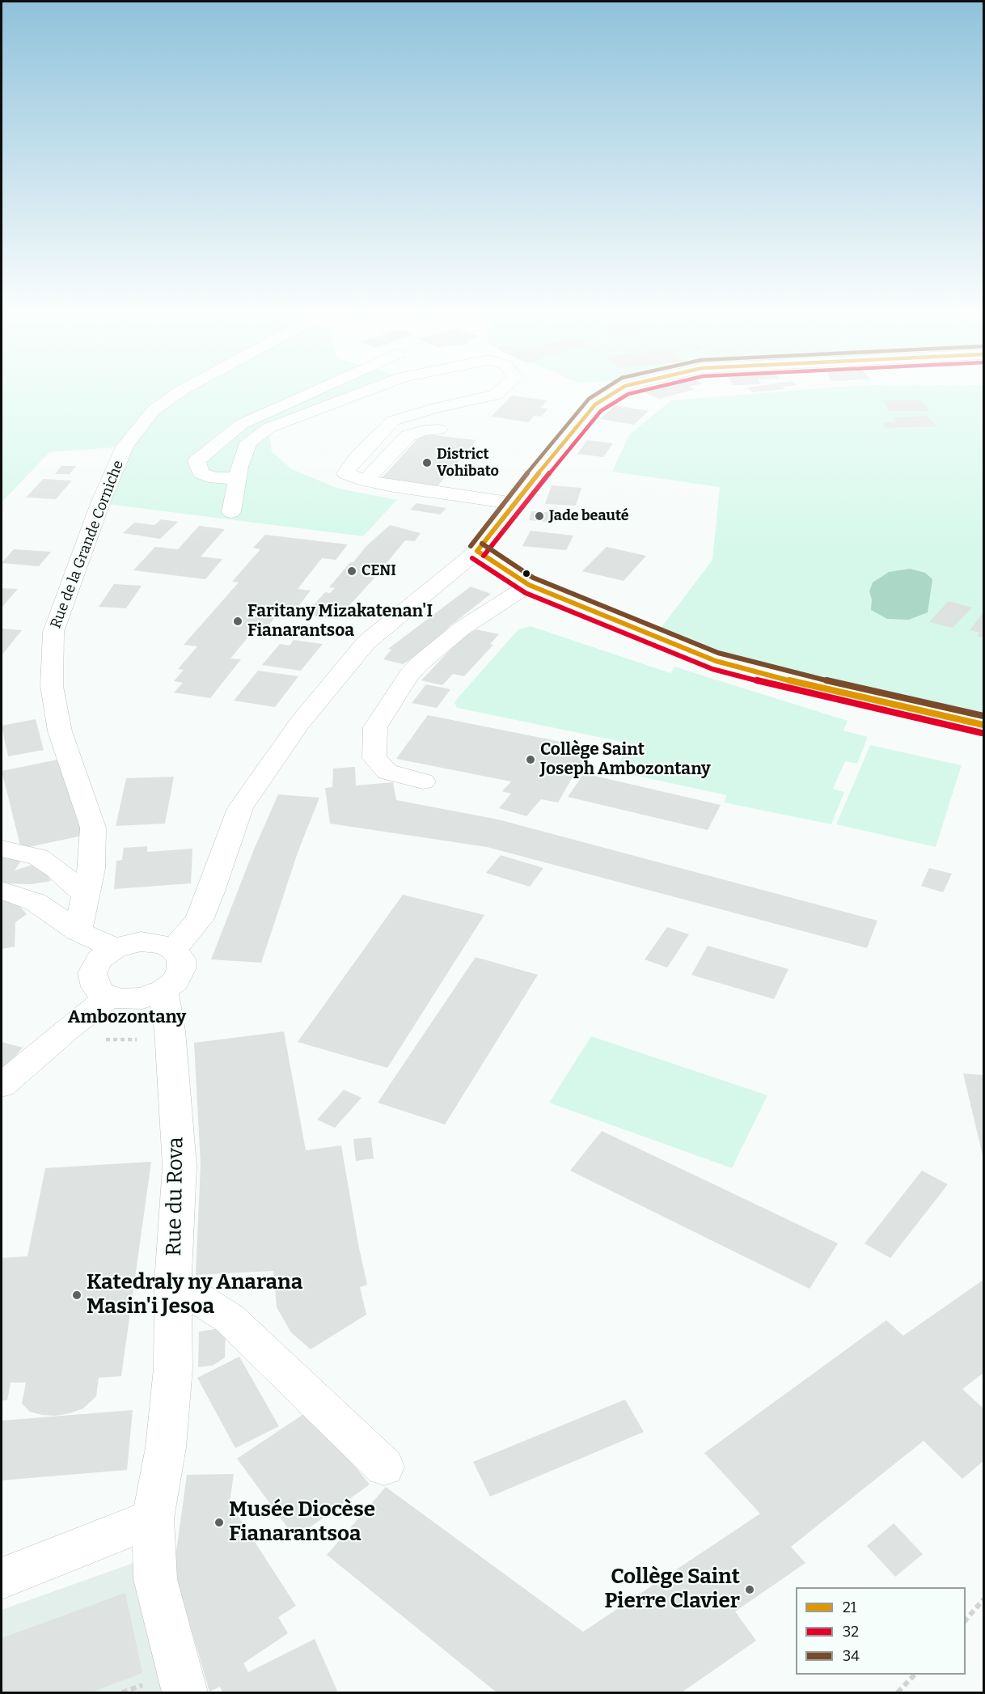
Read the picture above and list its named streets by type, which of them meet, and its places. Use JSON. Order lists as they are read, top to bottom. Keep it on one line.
{"streets":{"street":["Rue de la Grande Corniche","Rue du Rova"]},"districts":["Ambozontany"],"places":["District Vohibato","Jade beauté","CENI","Faritany Mizakatenan'I Fianarantsoa","Collège Saint Joseph Ambozontany","Katedraly ny Anarana Masin'i Jesoa","Musée Diocèse Fianarantsoa","Collège Saint Pierre Clavier"],"lines":["transit line 21","transit line 32","transit line 34"],"legend":["21","32","34"]}
